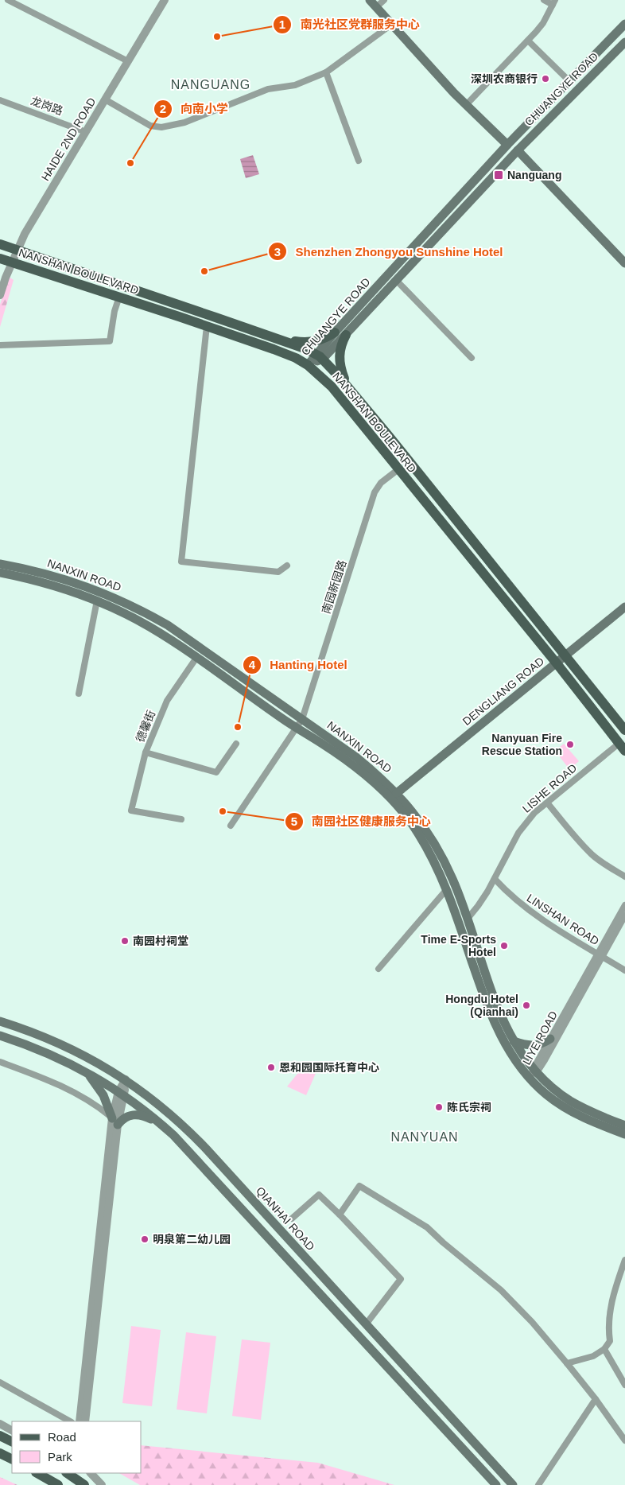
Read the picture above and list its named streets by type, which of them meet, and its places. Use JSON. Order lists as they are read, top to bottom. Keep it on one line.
{"streets":{"main road":["CHUANGYE ROAD","NANSHAN BOULEVARD","NANXIN ROAD","DENGLIANG ROAD","QIANHAI ROAD"],"street":["龙岗路","HAIDE 2ND ROAD","南园新园路","德馨街","LISHE ROAD","LINSHAN ROAD","LIYE ROAD"]},"crossings":[["CHUANGYE ROAD","NANSHAN BOULEVARD"],["龙岗路","HAIDE 2ND ROAD"],["HAIDE 2ND ROAD","NANSHAN BOULEVARD"],["NANSHAN BOULEVARD","南园新园路"],["NANSHAN BOULEVARD","DENGLIANG ROAD"],["NANSHAN BOULEVARD","LISHE ROAD"],["NANXIN ROAD","南园新园路"],["NANXIN ROAD","DENGLIANG ROAD"],["NANXIN ROAD","德馨街"],["NANXIN ROAD","LISHE ROAD"],["NANXIN ROAD","LIYE ROAD"],["LISHE ROAD","LINSHAN ROAD"],["LINSHAN ROAD","LIYE ROAD"]],"districts":["NANGUANG","NANYUAN"],"places":{"other":["南光社区党群服务中心","深圳农商银行","向南小学","Shenzhen Zhongyou Sunshine Hotel","Hanting Hotel","Nanyuan Fire Rescue Station","南园社区健康服务中心","南园村祠堂","Time E-Sports Hotel","Hongdu Hotel (Qianhai)","恩和园国际托育中心","陈氏宗祠","明泉第二幼儿园"],"transit":["Nanguang"]},"legend":["Road","Park"]}
